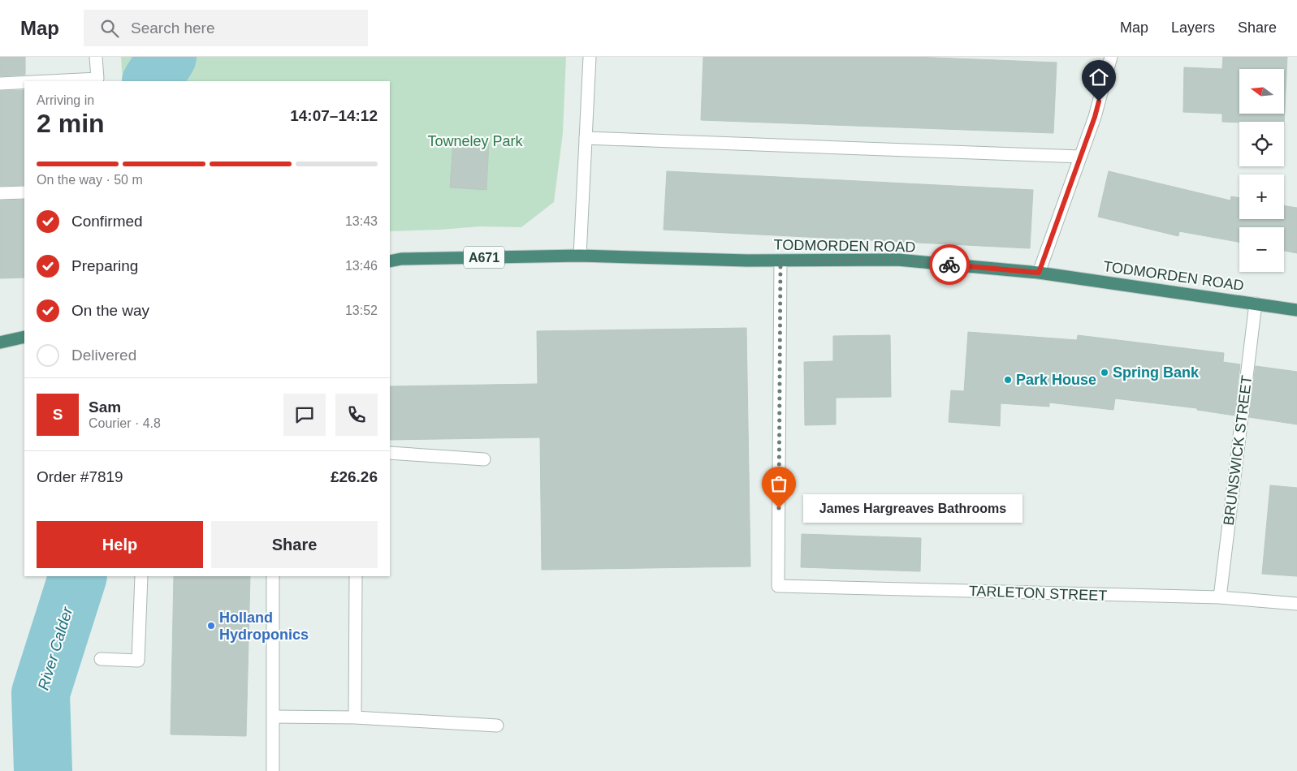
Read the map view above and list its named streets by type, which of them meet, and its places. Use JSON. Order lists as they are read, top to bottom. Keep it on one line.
{"streets":{"highway":["TODMORDEN ROAD","A671"],"street":["BRUNSWICK STREET","TARLETON STREET"]},"crossings":[["TODMORDEN ROAD","BRUNSWICK STREET"],["TODMORDEN ROAD","TARLETON STREET"],["BRUNSWICK STREET","TARLETON STREET"]],"water":["River Calder"],"parks":["Towneley Park"],"places":["Spring Bank","Park House","James Hargreaves Bathrooms","Holland Hydroponics"],"north":"left","page":{"header":"Map","search":"Search here","nav":["Map","Layers","Share"],"map_buttons":["+","−"],"heading":["2 min","Arriving in","14:07–14:12"],"panel":["Sam","Courier · 4.8","Order #7819","£26.26"],"bar":"On the way · 50 m","list":[["Confirmed","13:43"],["Preparing","13:46"],["On the way","13:52"],"Delivered"],"round":"S","bubble":"James Hargreaves Bathrooms","buttons":["Help","Share"]}}
